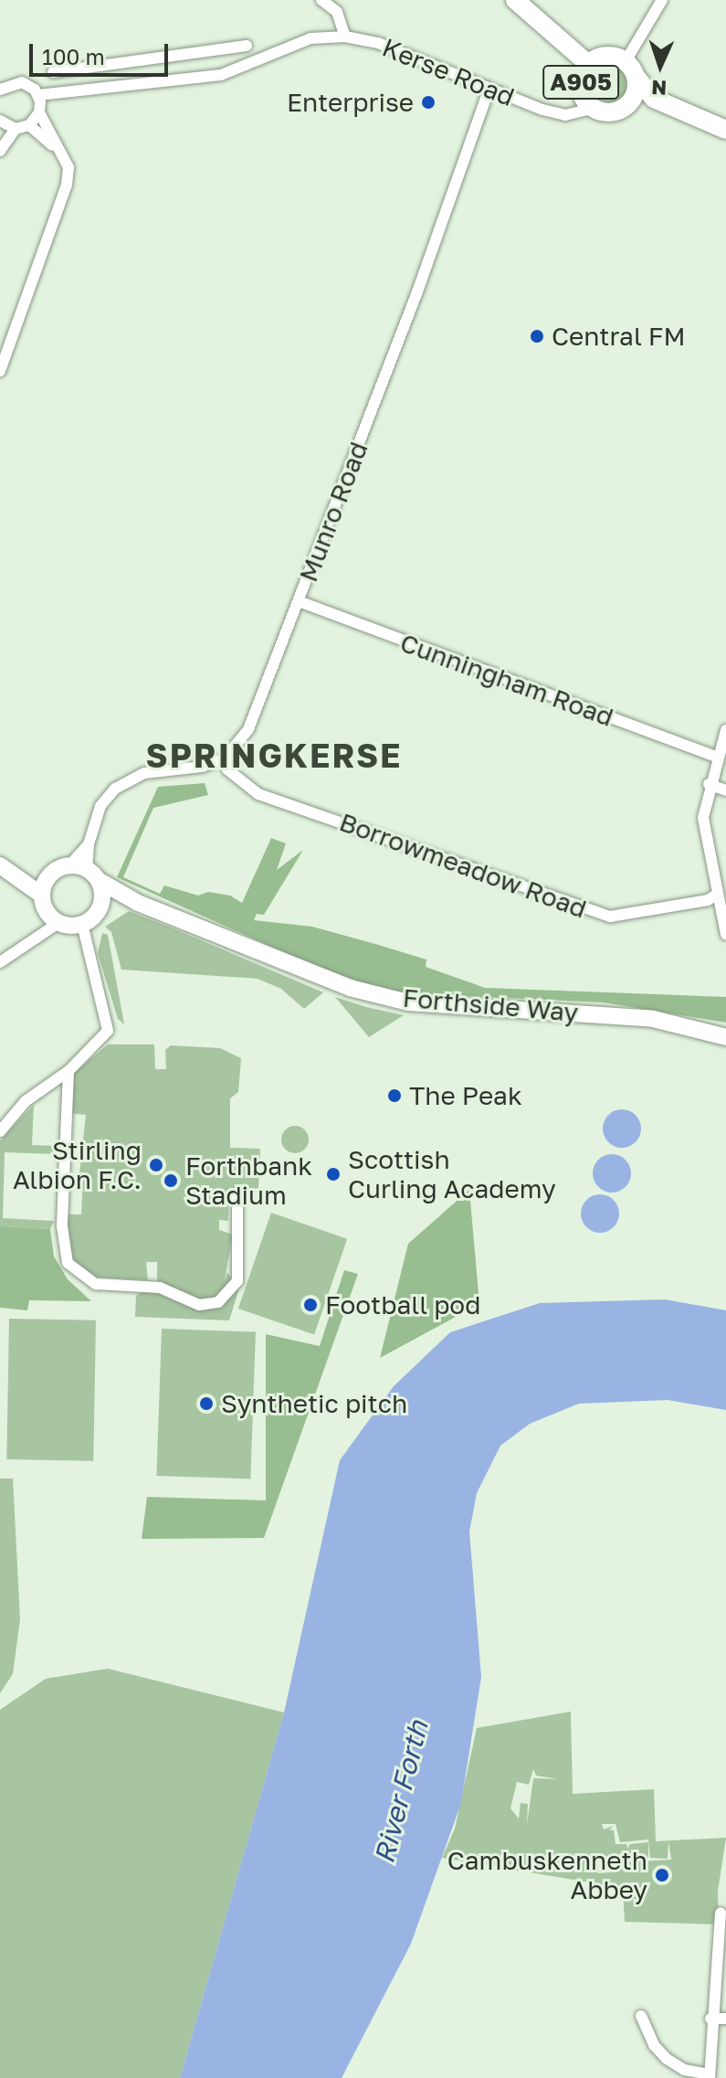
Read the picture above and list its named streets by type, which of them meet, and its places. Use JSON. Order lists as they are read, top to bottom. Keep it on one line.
{"streets":{"main road":["A905"],"street":["Kerse Road","Munro Road","Cunningham Road","Borrowmeadow Road","Forthside Way"]},"crossings":[["Kerse Road","A905"],["Kerse Road","Munro Road"],["Munro Road","Cunningham Road"],["Munro Road","Borrowmeadow Road"]],"districts":["SPRINGKERSE"],"water":["River Forth"],"places":["Enterprise","Central FM","The Peak","Stirling Albion F.C.","Scottish Curling Academy","Forthbank Stadium","Football pod","Synthetic pitch","Cambuskenneth Abbey"],"scale_bar":"100 m","north":"bottom"}
